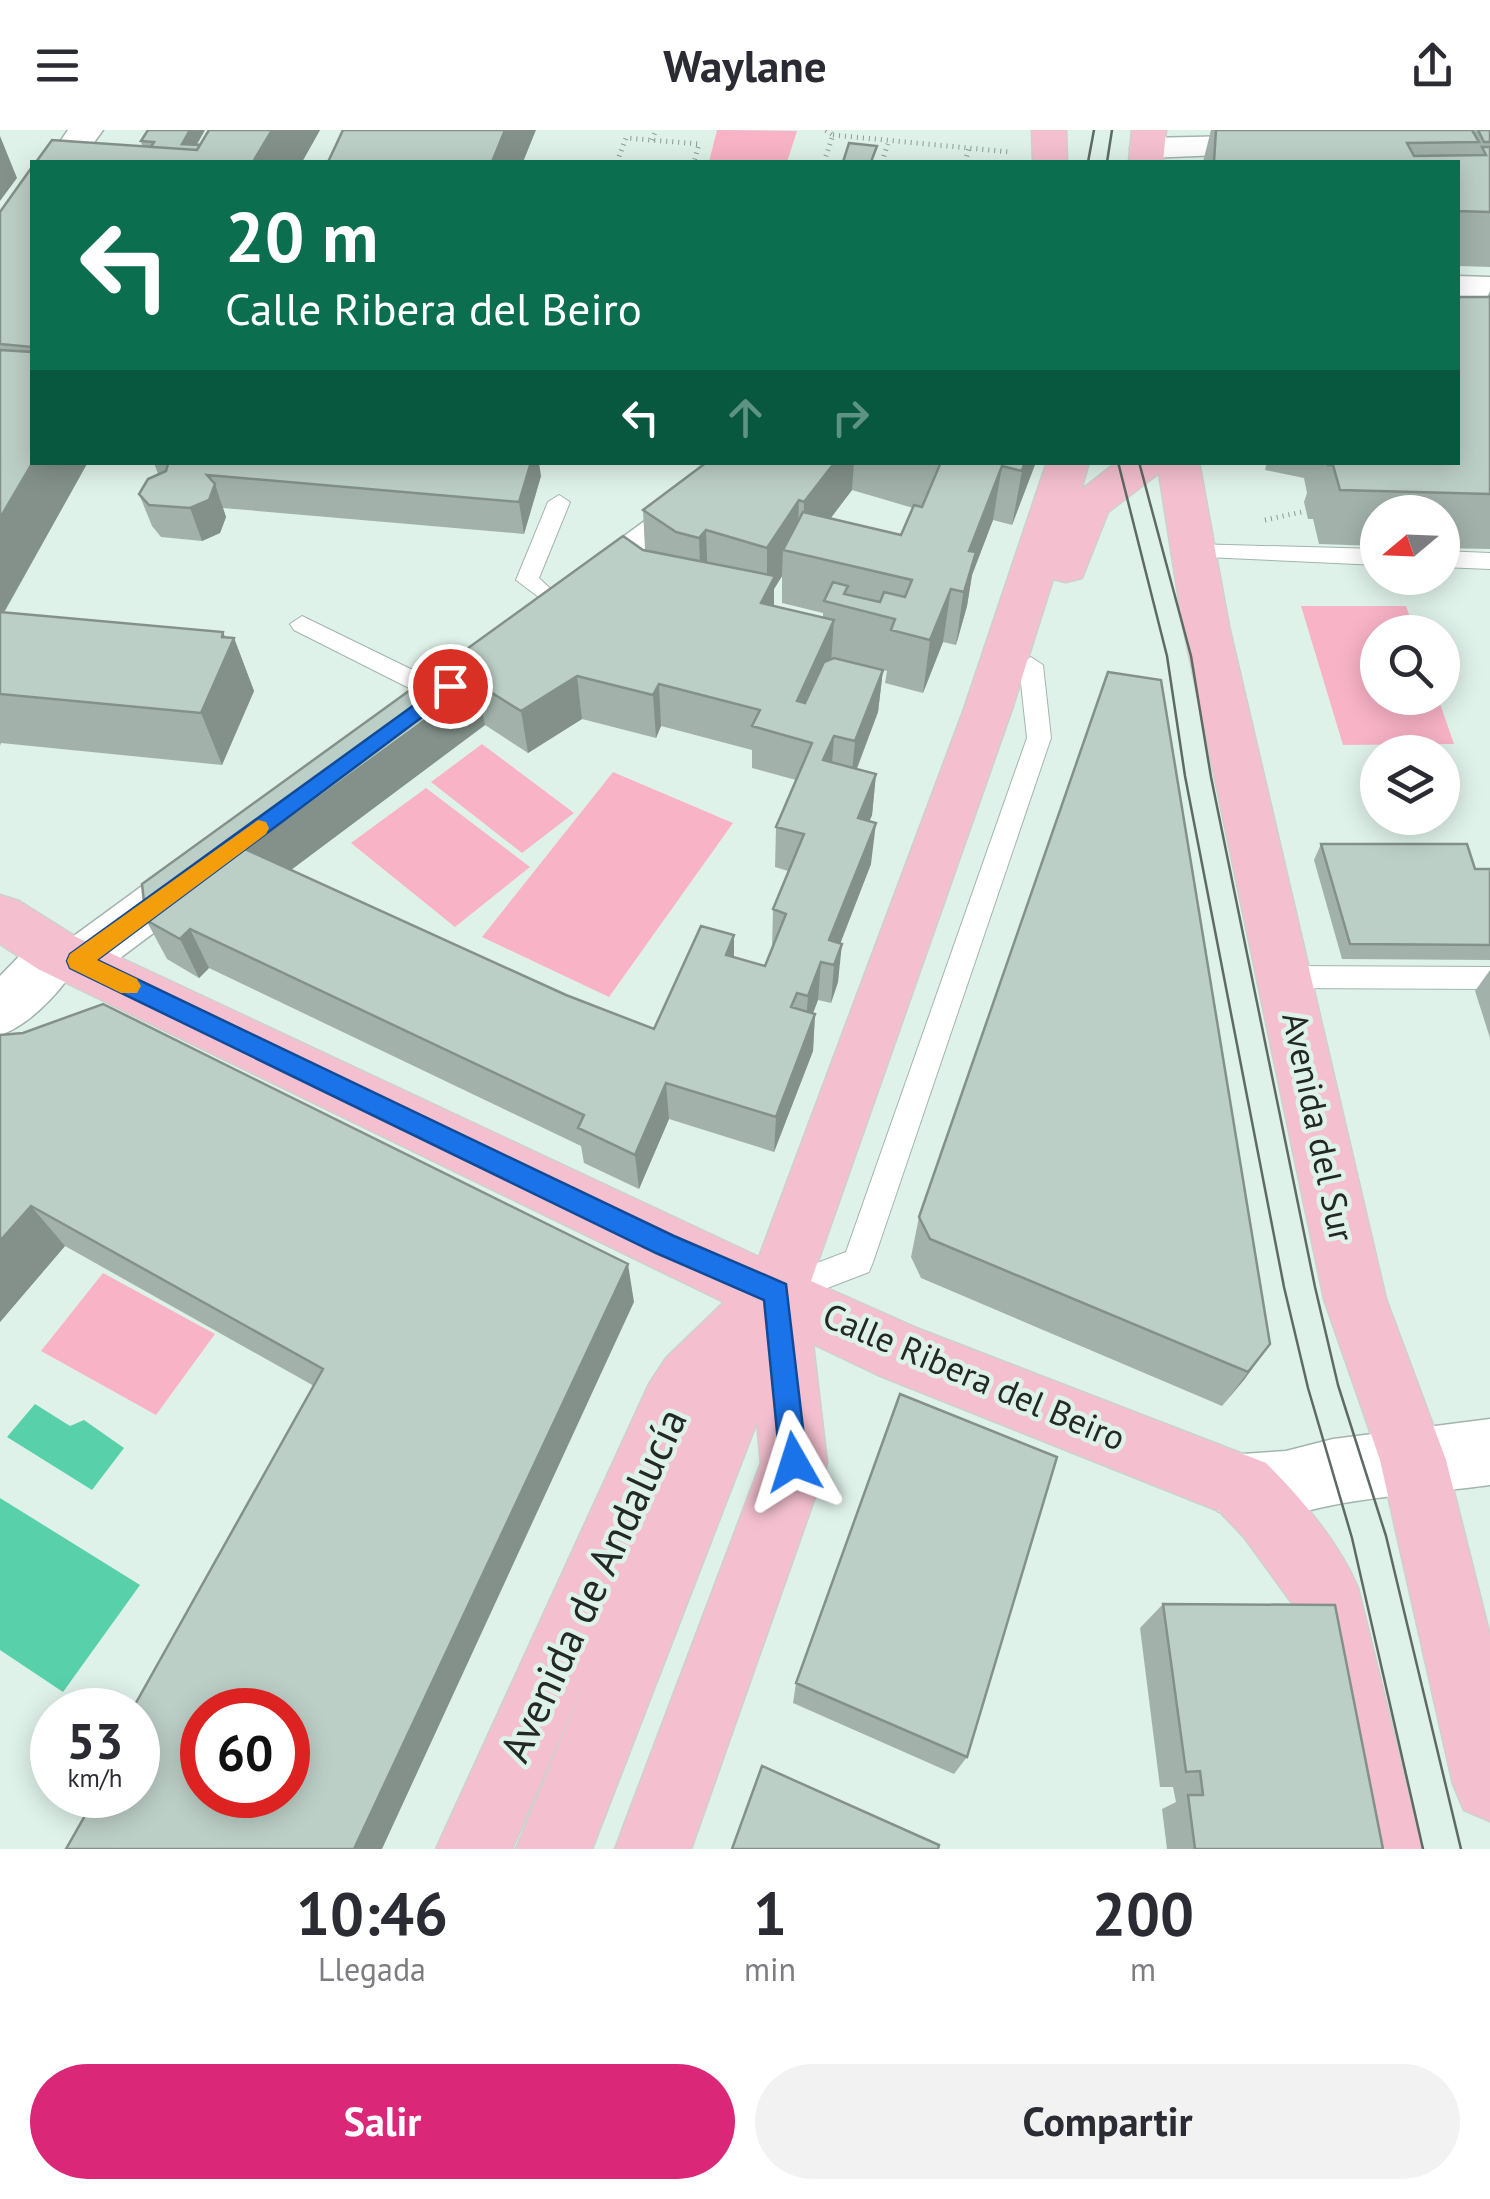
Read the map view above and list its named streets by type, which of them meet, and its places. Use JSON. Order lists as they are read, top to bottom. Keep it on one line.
{"streets":{"main road":["Avenida del Sur","Calle Ribera del Beiro","Avenida de Andalucía"]},"crossings":[["Calle Ribera del Beiro","Avenida de Andalucía"]],"north":"left","page":{"header":"Waylane","turn":["20 m","Calle Ribera del Beiro"],"speed":"53 km/h","limit":"60","eta":["10:46","Llegada","1","min","200","m"],"buttons":["Salir","Compartir"]}}
